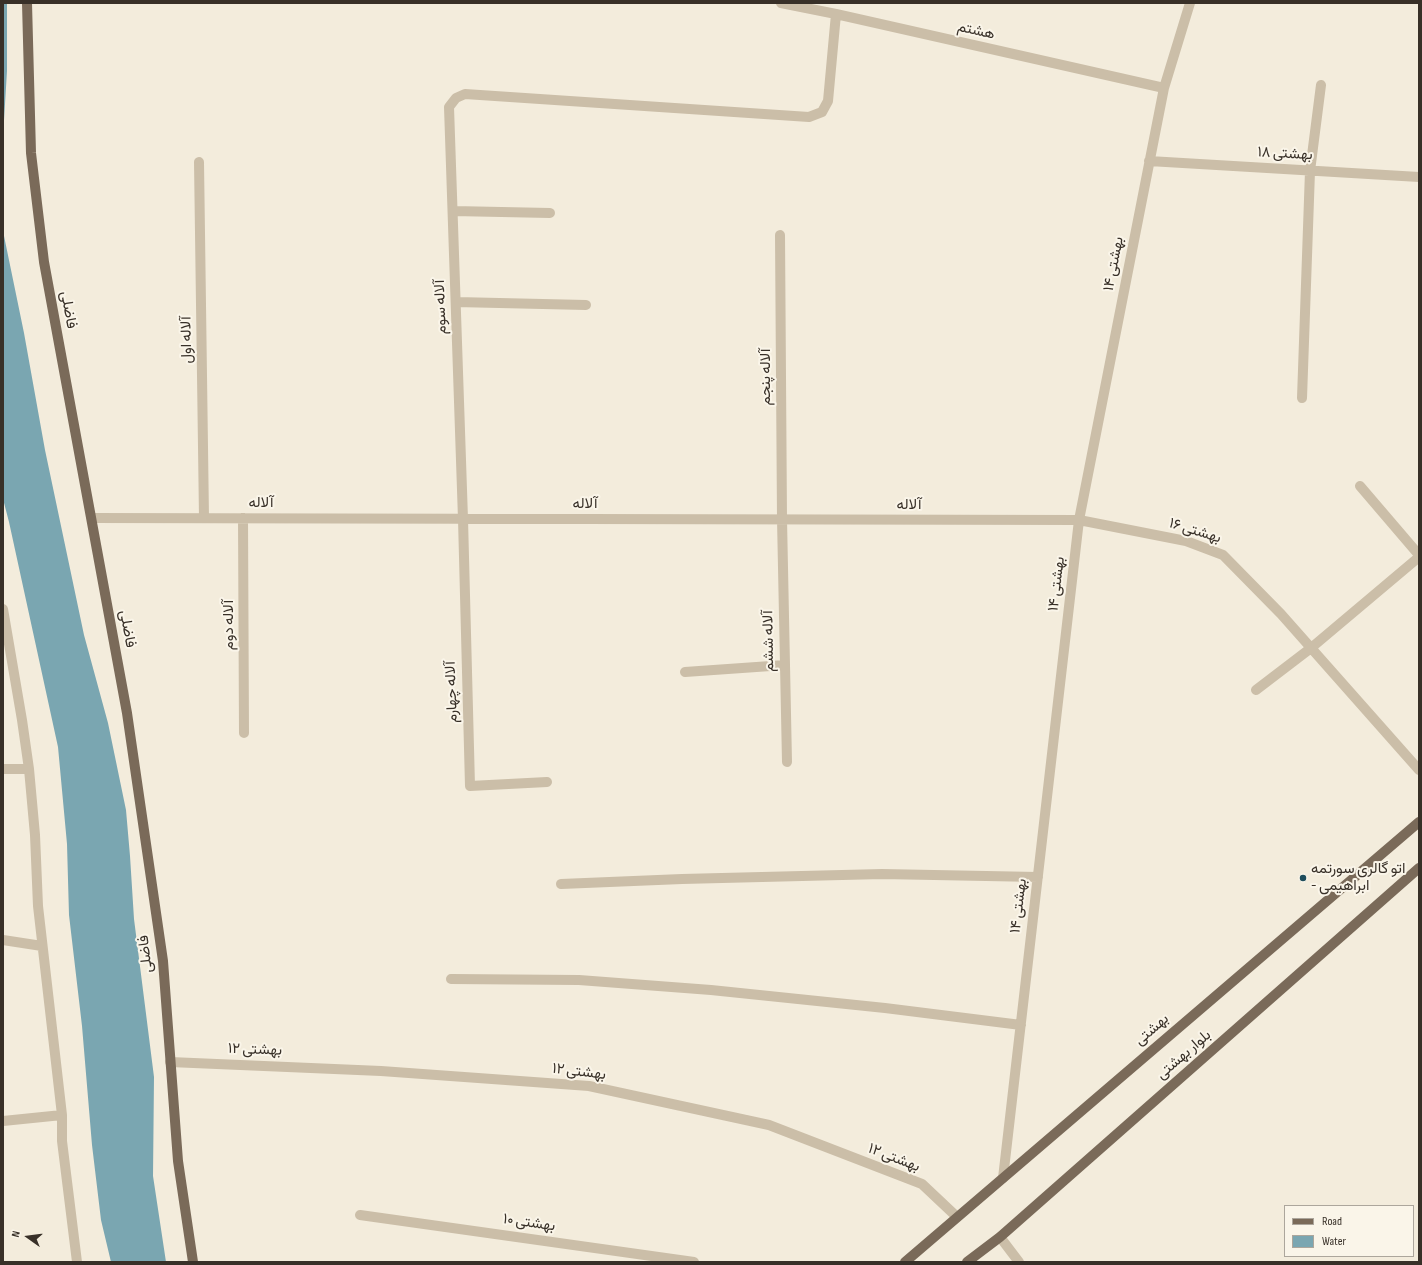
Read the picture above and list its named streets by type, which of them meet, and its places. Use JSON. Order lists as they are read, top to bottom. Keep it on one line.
{"streets":{"main road":["فاضلی","بهشتی","بلوار بهشتی"],"street":["هشتم","بهشتی ۱۸","بهشتی ۱۴","آلاله سوم","آلاله اول","آلاله پنجم","آلاله","بهشتی ۱۶","آلاله دوم","آلاله ششم","آلاله چهارم","بهشتی ۱۲","بهشتی ۱۰"]},"crossings":[["هشتم","بهشتی ۱۴"],["هشتم","آلاله سوم"],["بهشتی ۱۸","بهشتی ۱۴"],["بهشتی ۱۴","آلاله"],["بهشتی ۱۴","بهشتی ۱۶"],["بهشتی ۱۴","بهشتی"],["آلاله سوم","آلاله"],["آلاله سوم","آلاله چهارم"],["فاضلی","آلاله"],["فاضلی","بهشتی ۱۲"],["آلاله اول","آلاله"],["آلاله پنجم","آلاله"],["آلاله پنجم","آلاله ششم"],["آلاله","بهشتی ۱۶"],["آلاله","آلاله دوم"],["آلاله","آلاله ششم"],["آلاله","آلاله چهارم"],["بهشتی","بهشتی ۱۲"]],"places":["اتو گالری سورتمه - ابراهیمی"],"legend":["Road","Water"],"north":"left"}
